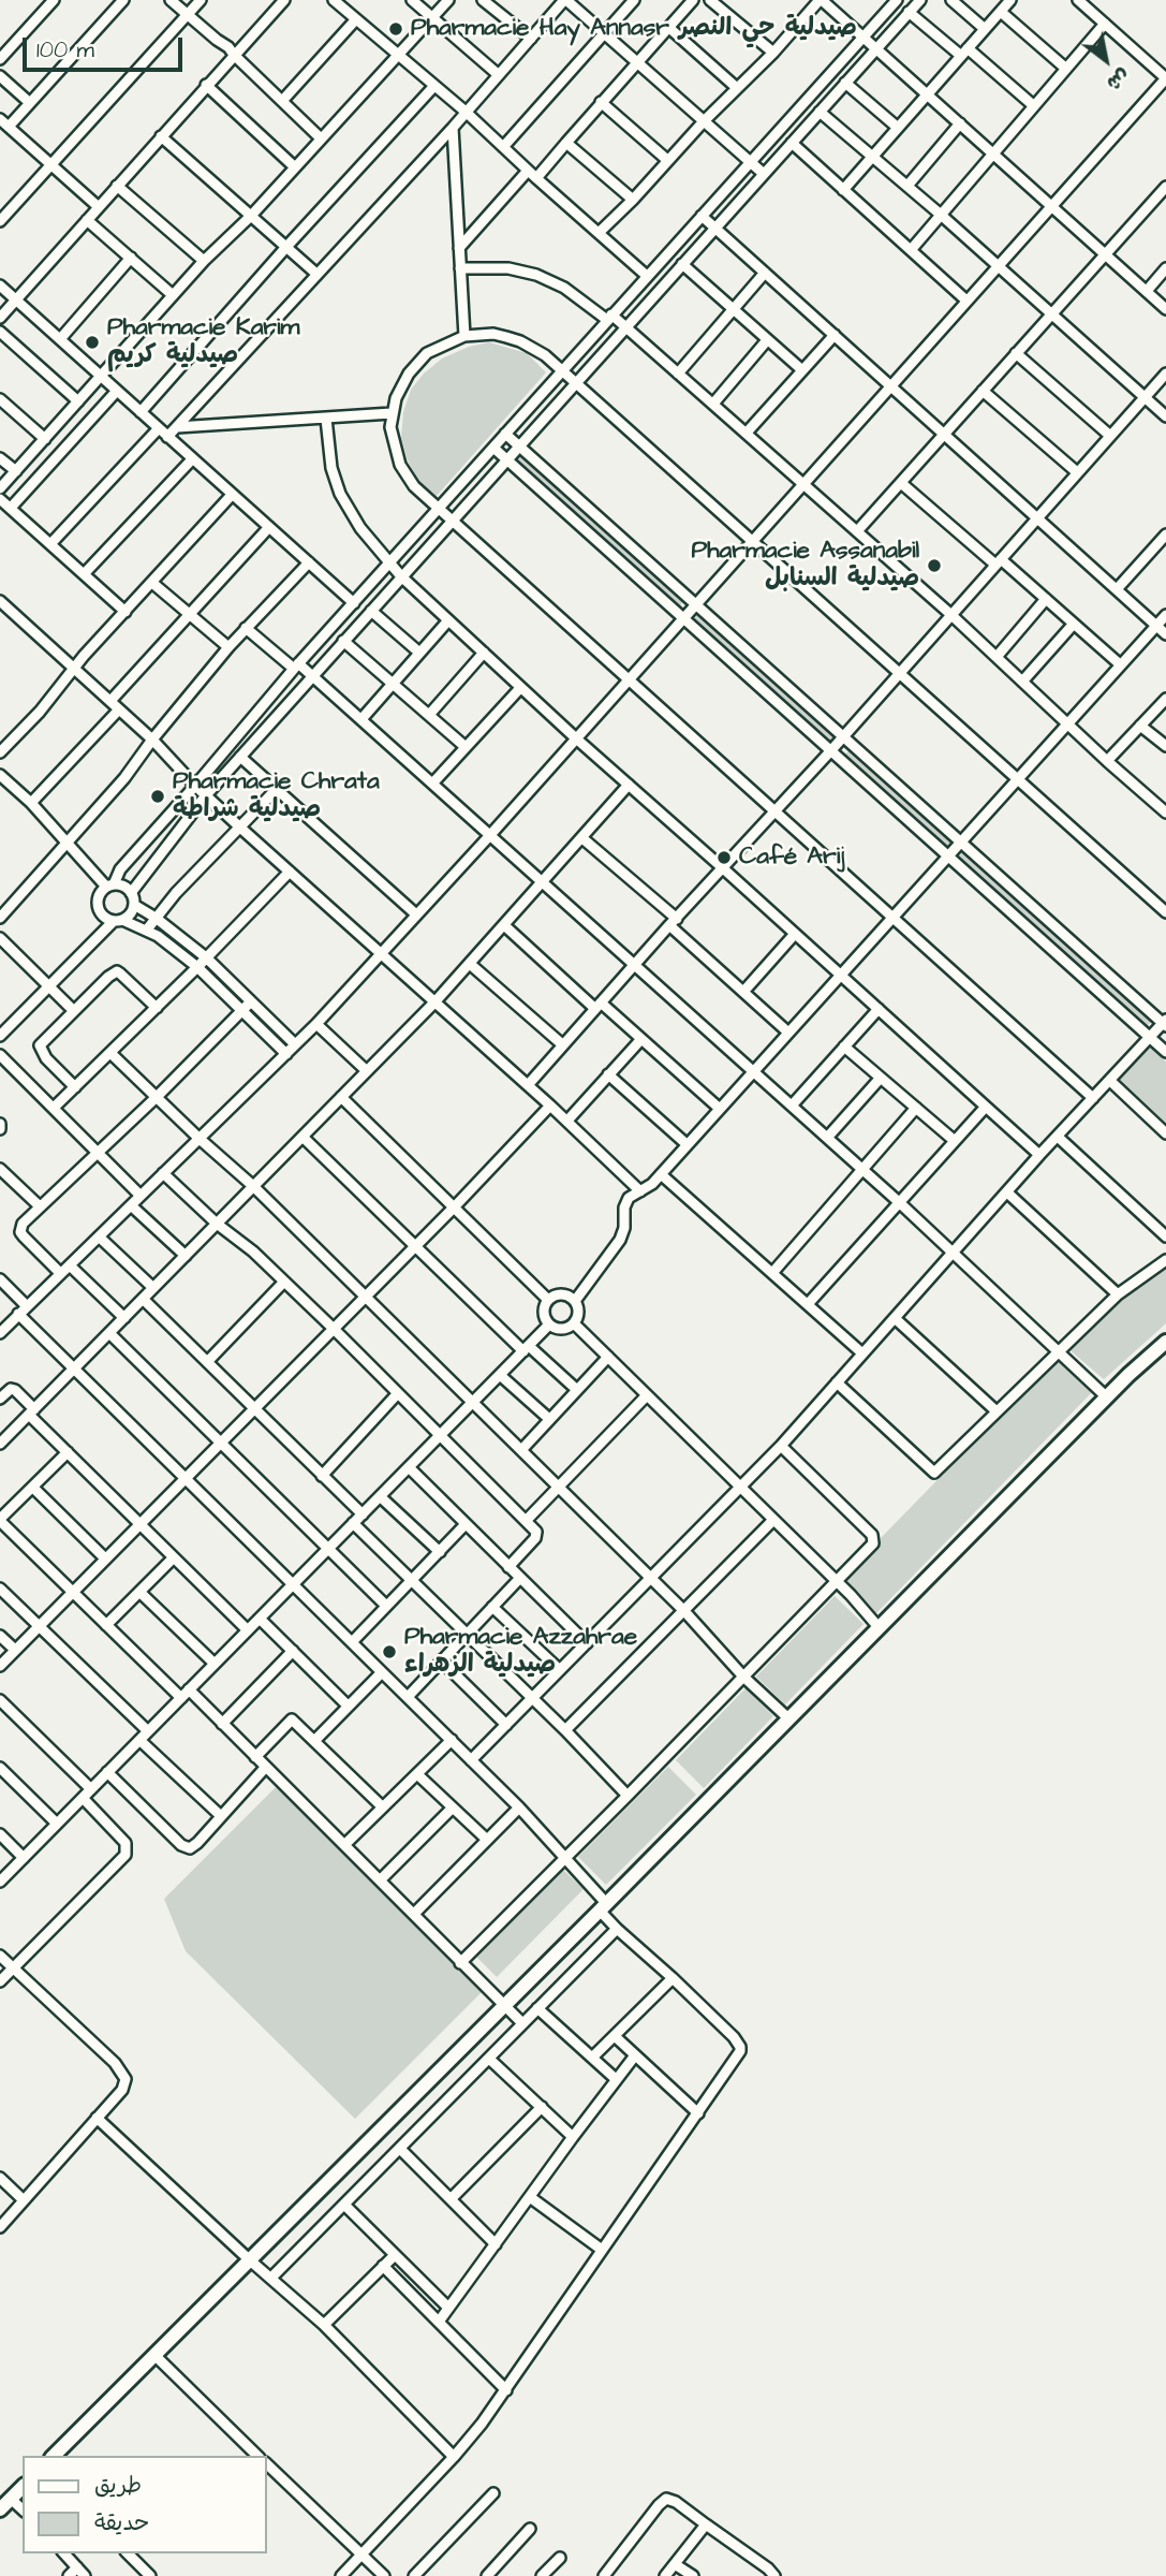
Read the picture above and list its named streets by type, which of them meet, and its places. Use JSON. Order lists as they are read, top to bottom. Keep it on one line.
{"places":["Pharmacie Hay Annasr صيدلية حي النصر","Pharmacie Karim صيدلية كريم","Pharmacie Assanabil صيدلية السنابل","Pharmacie Chrata صيدلية شراطة","Café Arij","Pharmacie Azzahrae صيدلية الزهراء"],"legend":["طريق","حديقة"],"scale_bar":"100 m","north":"bottom right"}
